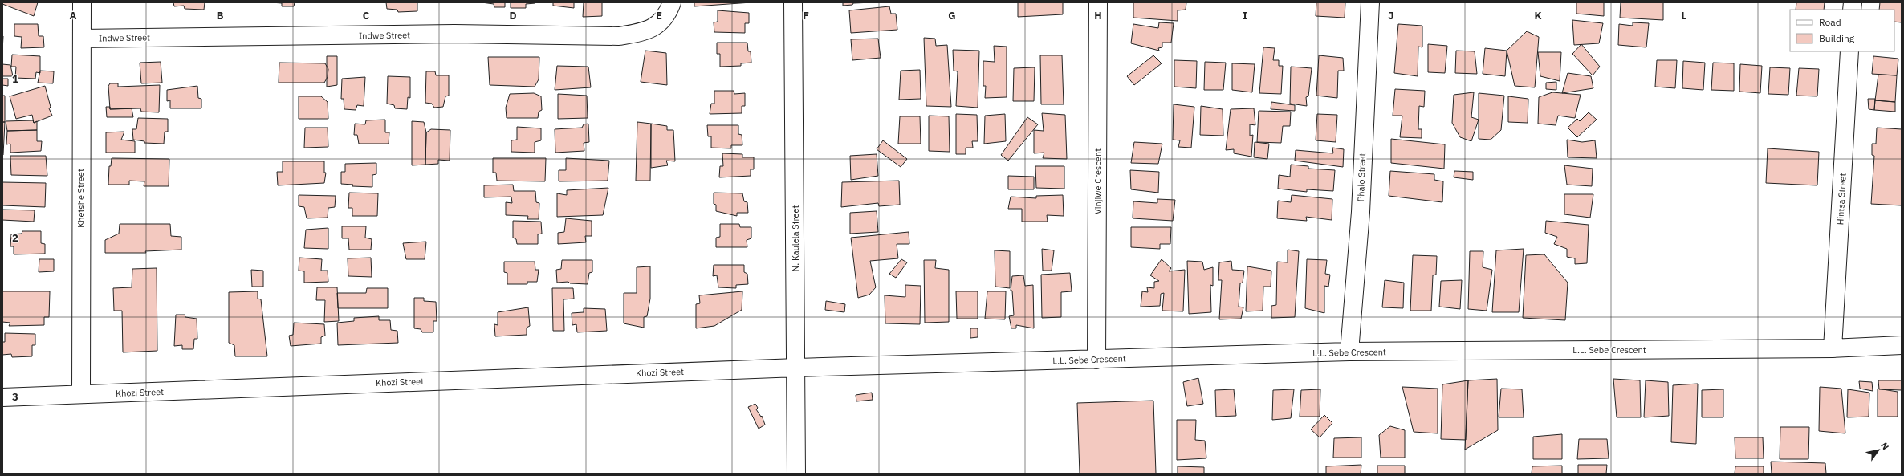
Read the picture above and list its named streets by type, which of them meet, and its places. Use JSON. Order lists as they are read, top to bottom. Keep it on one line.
{"streets":{"street":["Indwe Street","Phalo Street","Vinjiwe Crescent","Khetshe Street","Hintsa Street","N. Kaulela Street","L.L. Sebe Crescent","Khozi Street"]},"crossings":[["Indwe Street","Khetshe Street"],["Phalo Street","L.L. Sebe Crescent"],["Vinjiwe Crescent","L.L. Sebe Crescent"],["Khetshe Street","Khozi Street"],["Hintsa Street","L.L. Sebe Crescent"],["N. Kaulela Street","L.L. Sebe Crescent"],["N. Kaulela Street","Khozi Street"],["L.L. Sebe Crescent","Khozi Street"]],"legend":["Road","Building"],"north":"top right","grid":{"columns":["A","B","C","D","E","F","G","H","I","J","K","L"],"rows":["1","2","3"]}}
